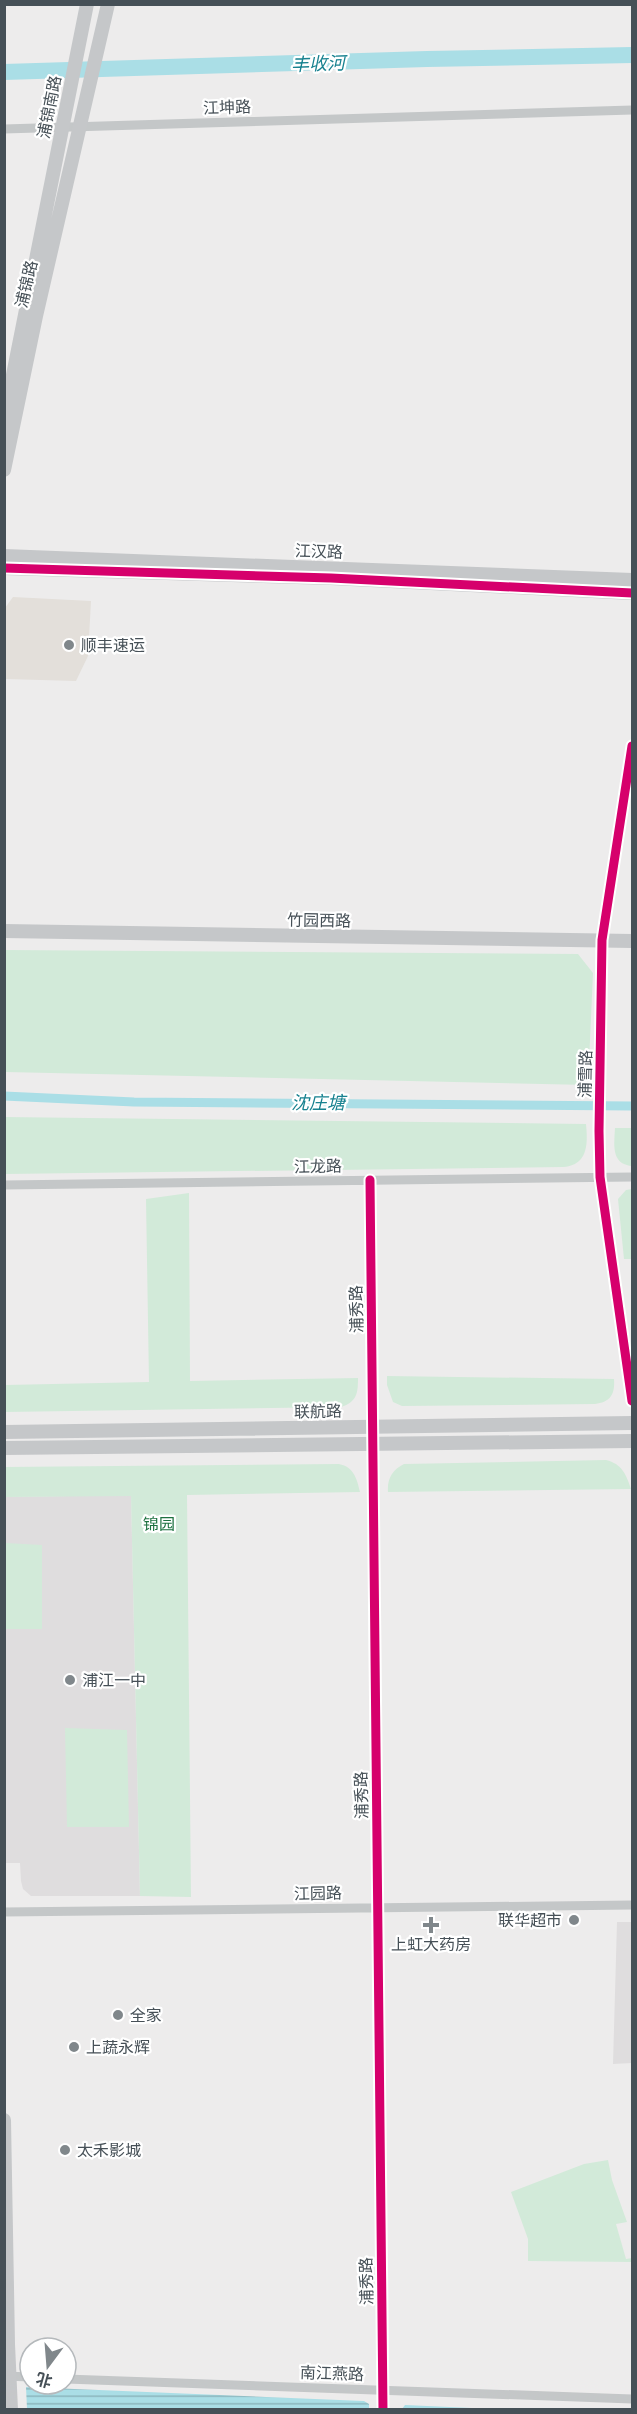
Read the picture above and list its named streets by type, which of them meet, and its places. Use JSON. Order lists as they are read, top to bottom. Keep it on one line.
{"streets":{"street":["浦锦南路","江坤路","浦锦路","江汉路","竹园西路","浦雪路","江龙路","浦秀路","联航路","江园路","南江燕路"]},"crossings":[["浦锦南路","江坤路"],["浦锦南路","浦锦路"],["江坤路","浦锦路"],["竹园西路","浦雪路"],["浦雪路","江龙路"],["江龙路","浦秀路"],["浦秀路","联航路"],["浦秀路","江园路"],["浦秀路","南江燕路"]],"water":["丰收河","沈庄塘"],"parks":["锦园"],"places":{"other":["顺丰速运","浦江一中","联华超市","全家","上蔬永辉","太禾影城"],"health":["上虹大药房"]},"north":"bottom"}
